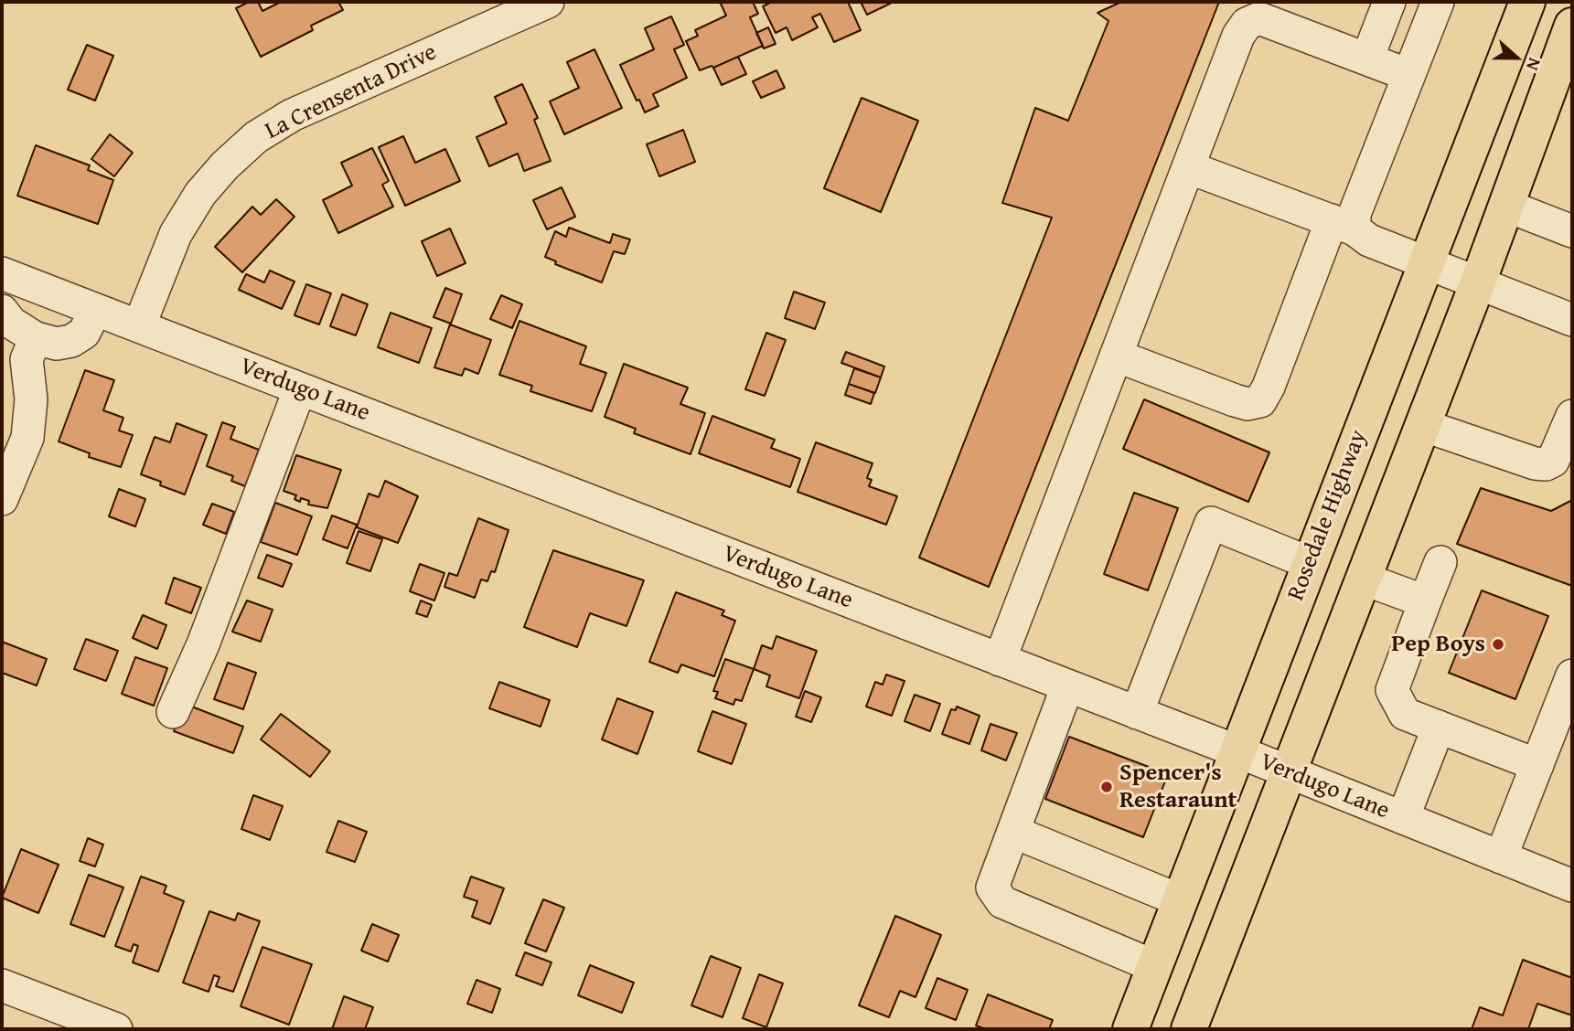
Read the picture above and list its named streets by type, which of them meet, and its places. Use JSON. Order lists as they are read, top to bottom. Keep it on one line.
{"streets":{"main road":["Rosedale Highway"],"street":["La Crensenta Drive","Verdugo Lane"]},"crossings":[["La Crensenta Drive","Verdugo Lane"],["Verdugo Lane","Rosedale Highway"]],"places":["Pep Boys","Spencer's Restaraunt"],"north":"right"}
